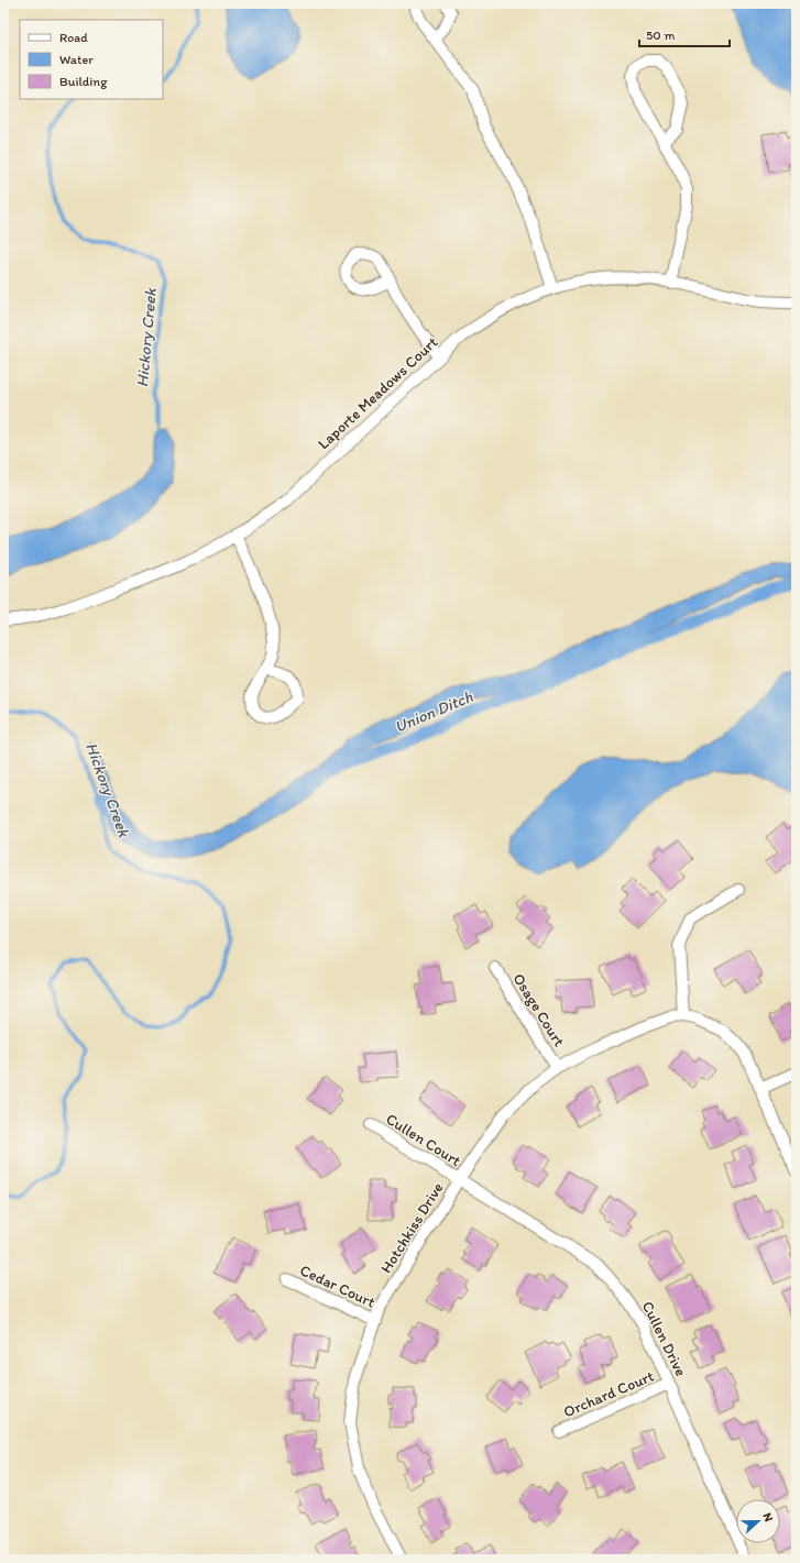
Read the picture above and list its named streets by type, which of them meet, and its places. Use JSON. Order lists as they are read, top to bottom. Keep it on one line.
{"streets":{"street":["Laporte Meadows Court","Osage Court","Cullen Court","Hotchkiss Drive","Cedar Court","Cullen Drive","Orchard Court"]},"crossings":[["Osage Court","Hotchkiss Drive"],["Cullen Court","Hotchkiss Drive"],["Cullen Court","Cullen Drive"],["Hotchkiss Drive","Cedar Court"],["Hotchkiss Drive","Cullen Drive"],["Cullen Drive","Orchard Court"]],"water":["Hickory Creek","Union Ditch"],"legend":["Road","Water","Building"],"scale_bar":"50 m","north":"right"}
